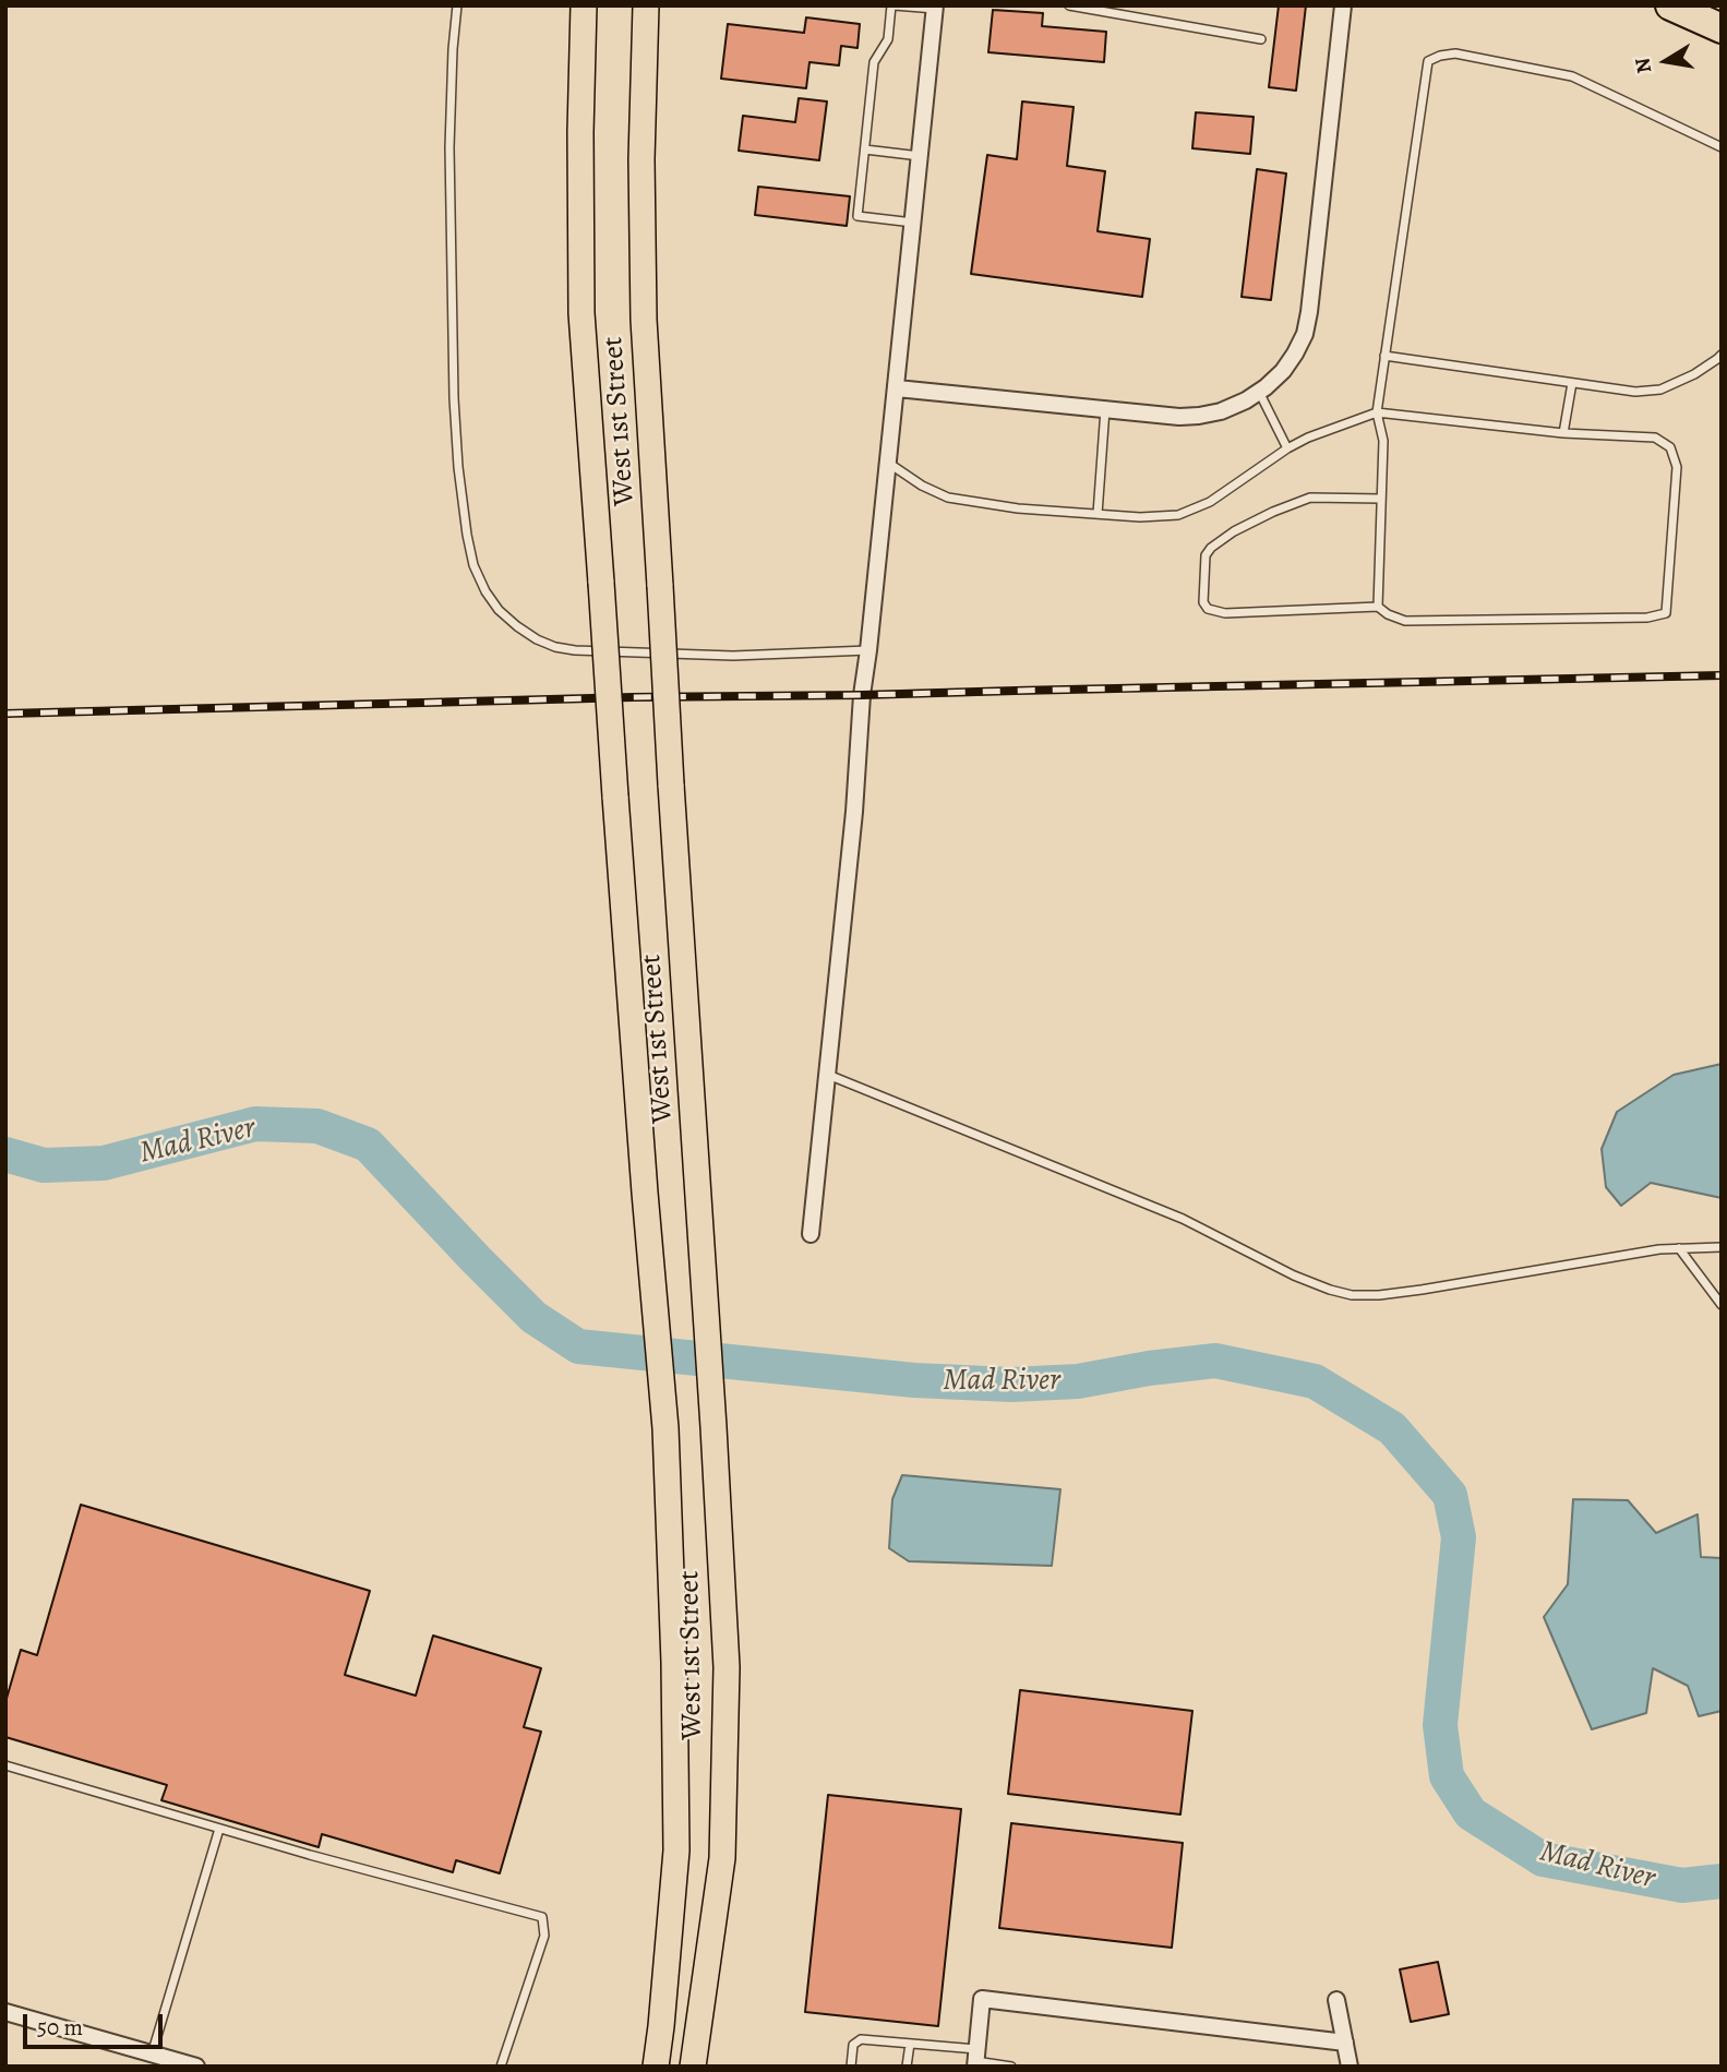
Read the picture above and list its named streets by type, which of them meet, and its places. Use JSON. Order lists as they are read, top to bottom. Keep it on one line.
{"streets":{"main road":["West 1st Street"]},"water":["Mad River"],"scale_bar":"50 m","north":"left"}
